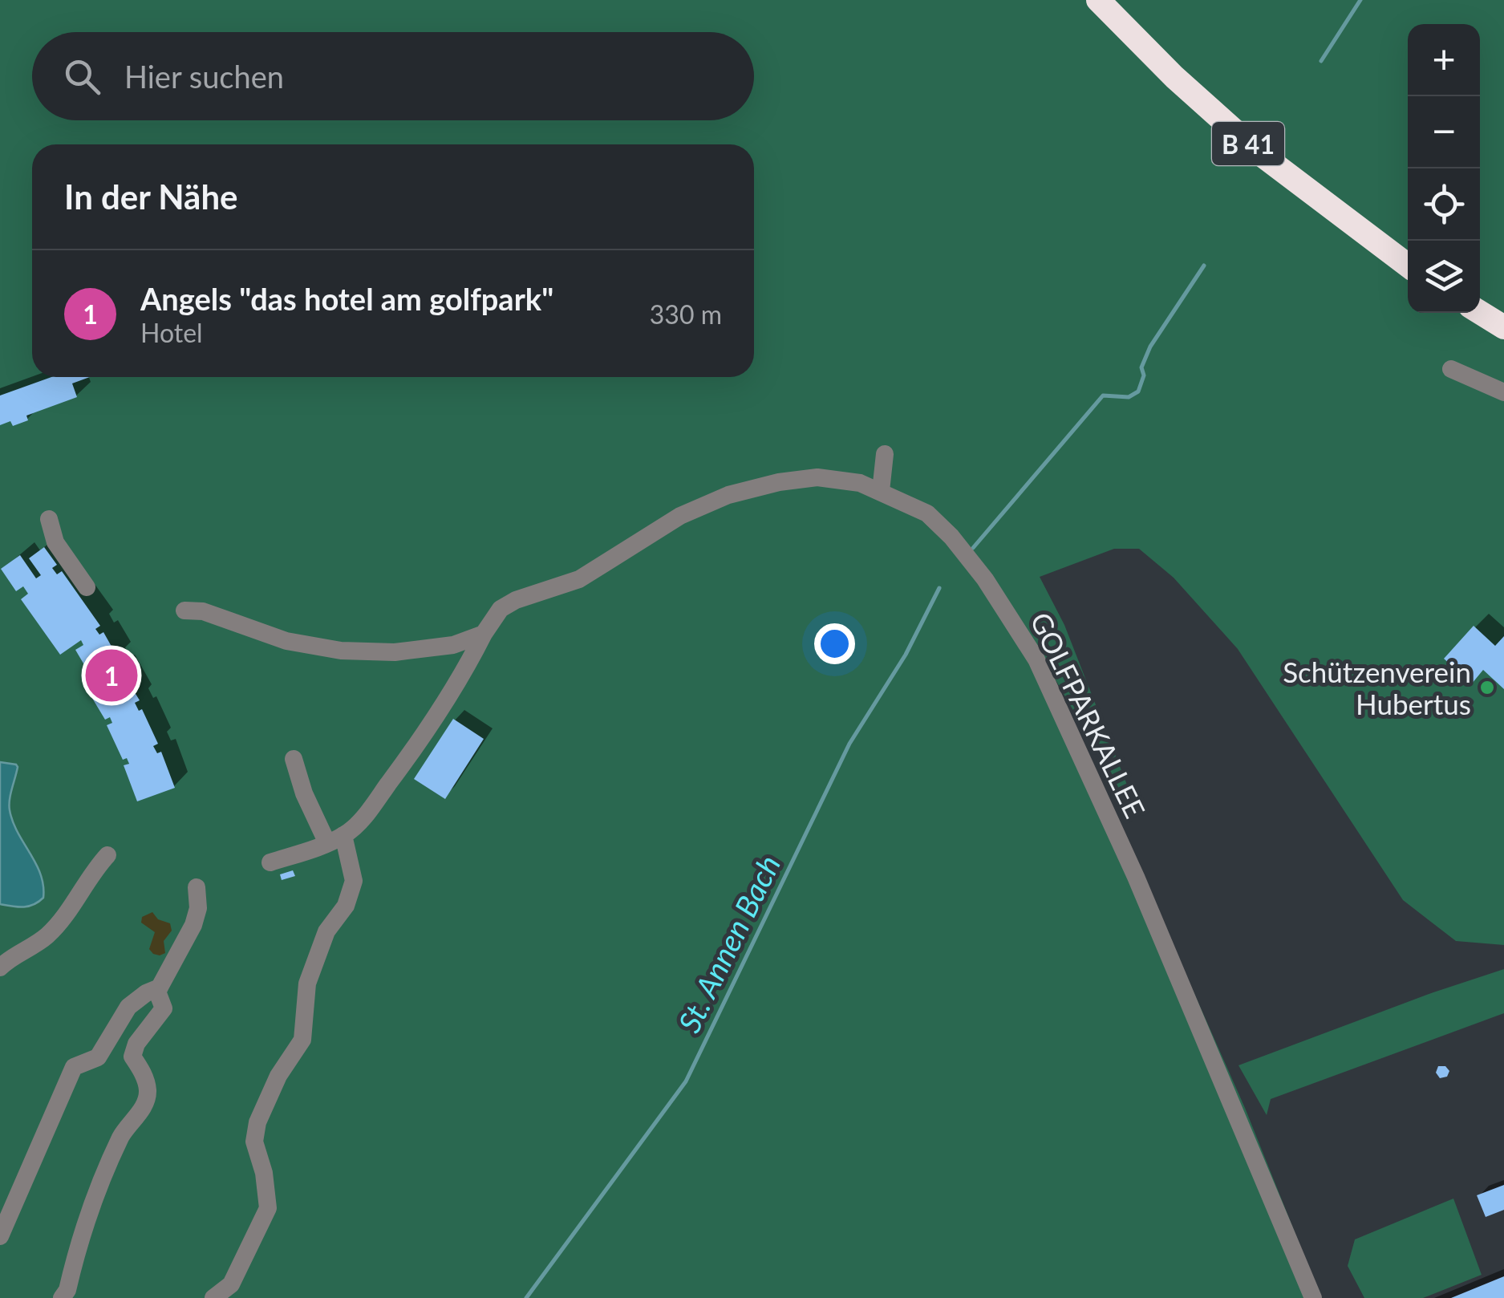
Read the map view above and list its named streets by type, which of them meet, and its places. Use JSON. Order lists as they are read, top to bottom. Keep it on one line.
{"streets":{"highway":["B 41"],"lane":["GOLFPARKALLEE"]},"water":["St. Annen Bach"],"places":["Schützenverein Hubertus"],"page":{"map_buttons":["+","−"],"search":"Hier suchen","heading":"In der Nähe","list":[{"mark":"1","name":"Angels \"das hotel am golfpark\"","note":"Hotel","value":"330 m"}],"pins":"1"}}
